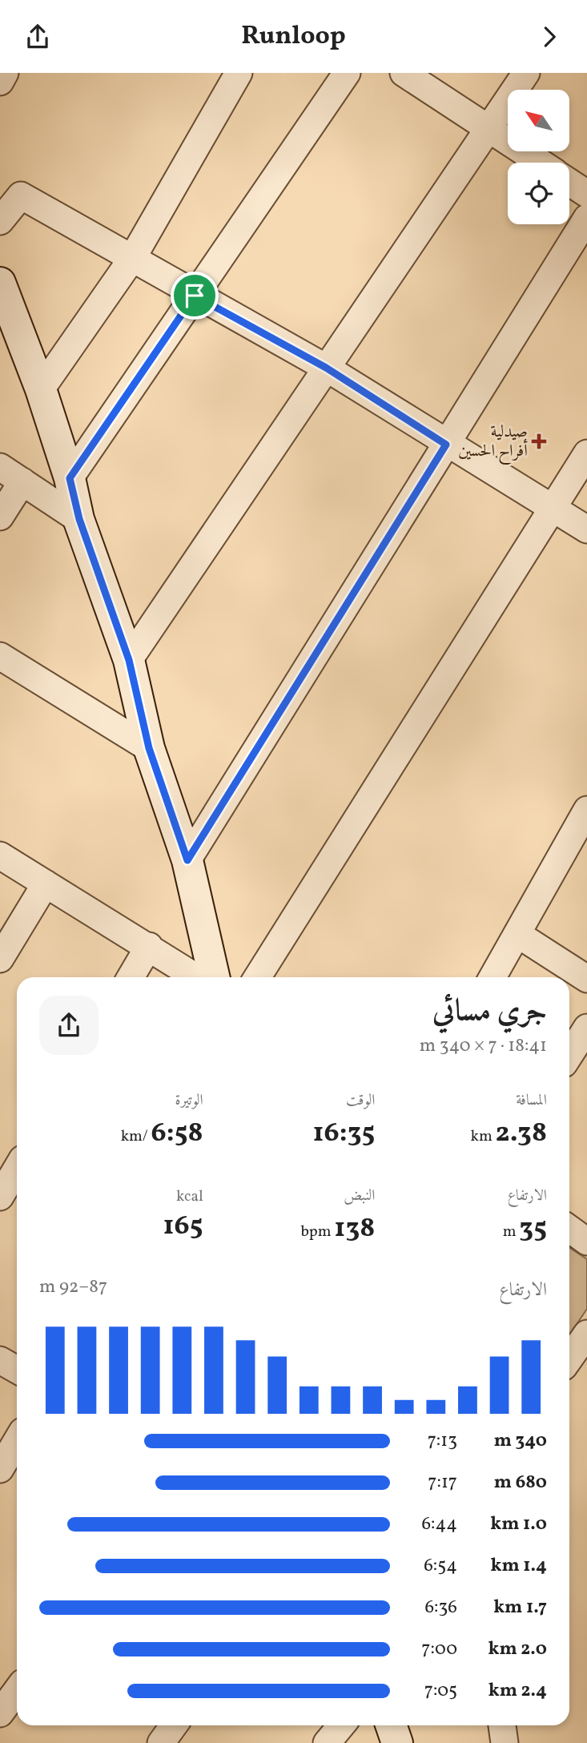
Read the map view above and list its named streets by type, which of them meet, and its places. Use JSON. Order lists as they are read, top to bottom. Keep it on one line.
{"places":{"health":["صيدلية أفراح الحسين"]},"north":"top left","page":{"header":"Runloop","heading":["جري مسائي","18:41 · 7 × 340 m"],"stats":[["المسافة","2.38 km"],["الوقت","16:35"],["الوتيرة","6:58 /km"],["الارتفاع","35 m"],["النبض","138 bpm"],["kcal","165"]],"chart":["الارتفاع","87–92 m"],"list":[{"name":"340 m","note":"7:13"},{"name":"680 m","note":"7:17"},{"name":"1.0 km","note":"6:44"},{"name":"1.4 km","note":"6:54"},{"name":"1.7 km","note":"6:36"},{"name":"2.0 km","note":"7:00"},{"name":"2.4 km","note":"7:05"}]}}
